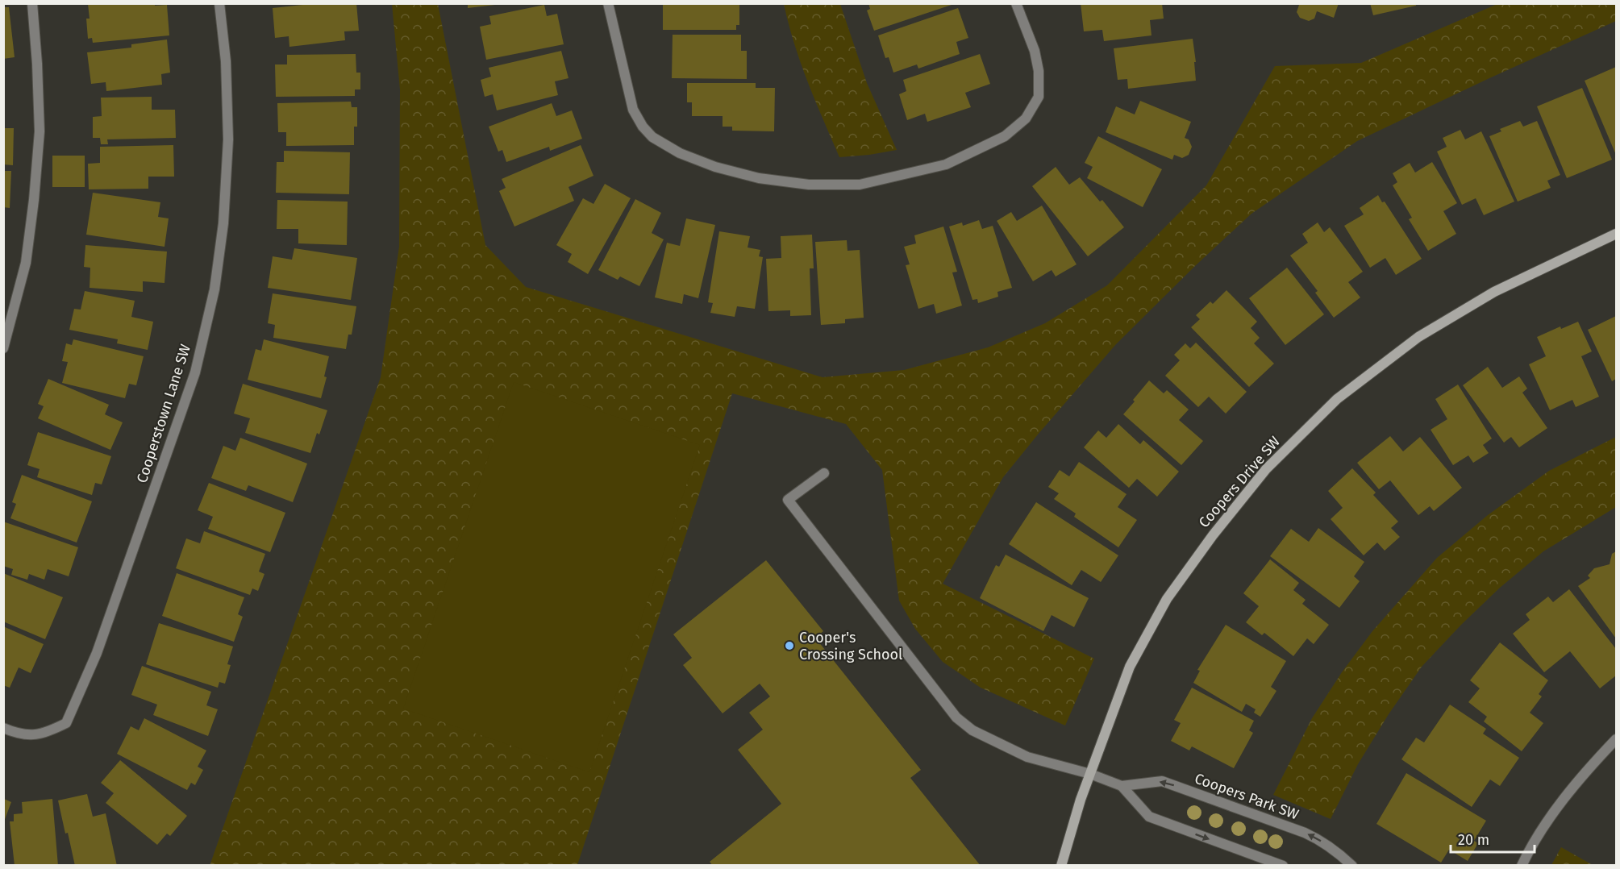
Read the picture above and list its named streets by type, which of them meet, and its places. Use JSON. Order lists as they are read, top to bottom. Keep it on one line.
{"streets":{"street":["Cooperstown Lane SW","Coopers Drive SW","Coopers Park SW"]},"crossings":[["Coopers Drive SW","Coopers Park SW"]],"places":["Cooper's Crossing School"],"scale_bar":"20 m"}
